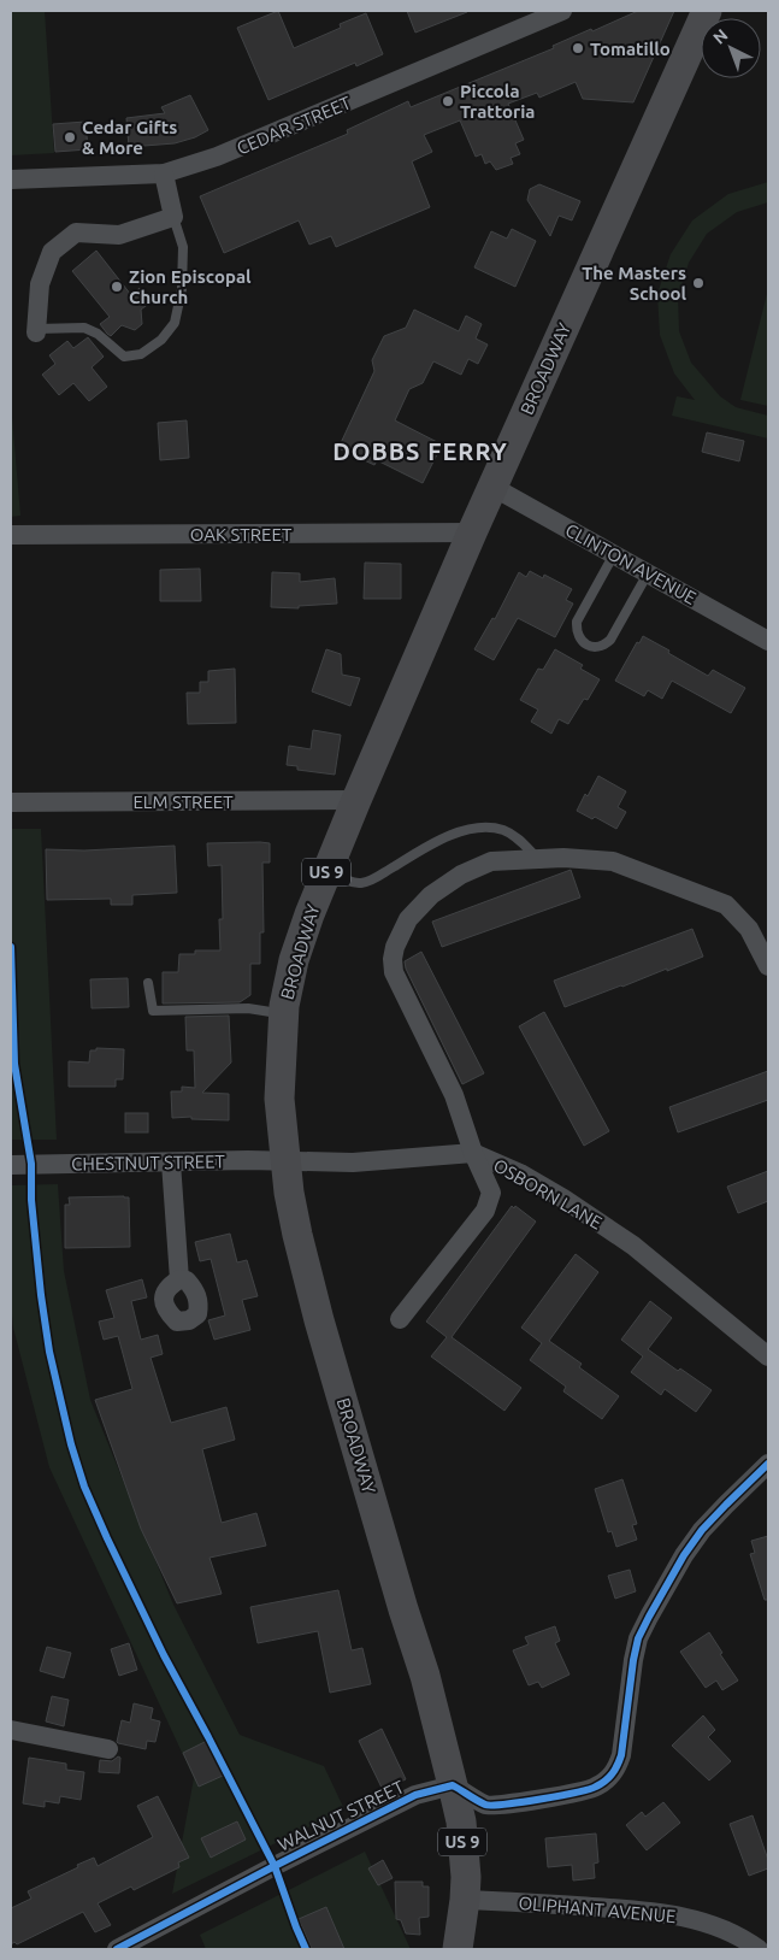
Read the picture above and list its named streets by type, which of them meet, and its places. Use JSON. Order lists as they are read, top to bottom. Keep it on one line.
{"streets":{"main road":["BROADWAY","US 9"],"street":["CEDAR STREET","OAK STREET","CLINTON AVENUE","ELM STREET","CHESTNUT STREET","OSBORN LANE","WALNUT STREET","OLIPHANT AVENUE"]},"crossings":[["BROADWAY","OAK STREET"],["BROADWAY","CLINTON AVENUE"],["BROADWAY","ELM STREET"],["BROADWAY","CHESTNUT STREET"],["BROADWAY","OSBORN LANE"],["BROADWAY","WALNUT STREET"],["BROADWAY","OLIPHANT AVENUE"],["CHESTNUT STREET","OSBORN LANE"]],"districts":["DOBBS FERRY"],"places":["Tomatillo","Piccola Trattoria","Cedar Gifts & More","The Masters School","Zion Episcopal Church"],"north":"top left"}
